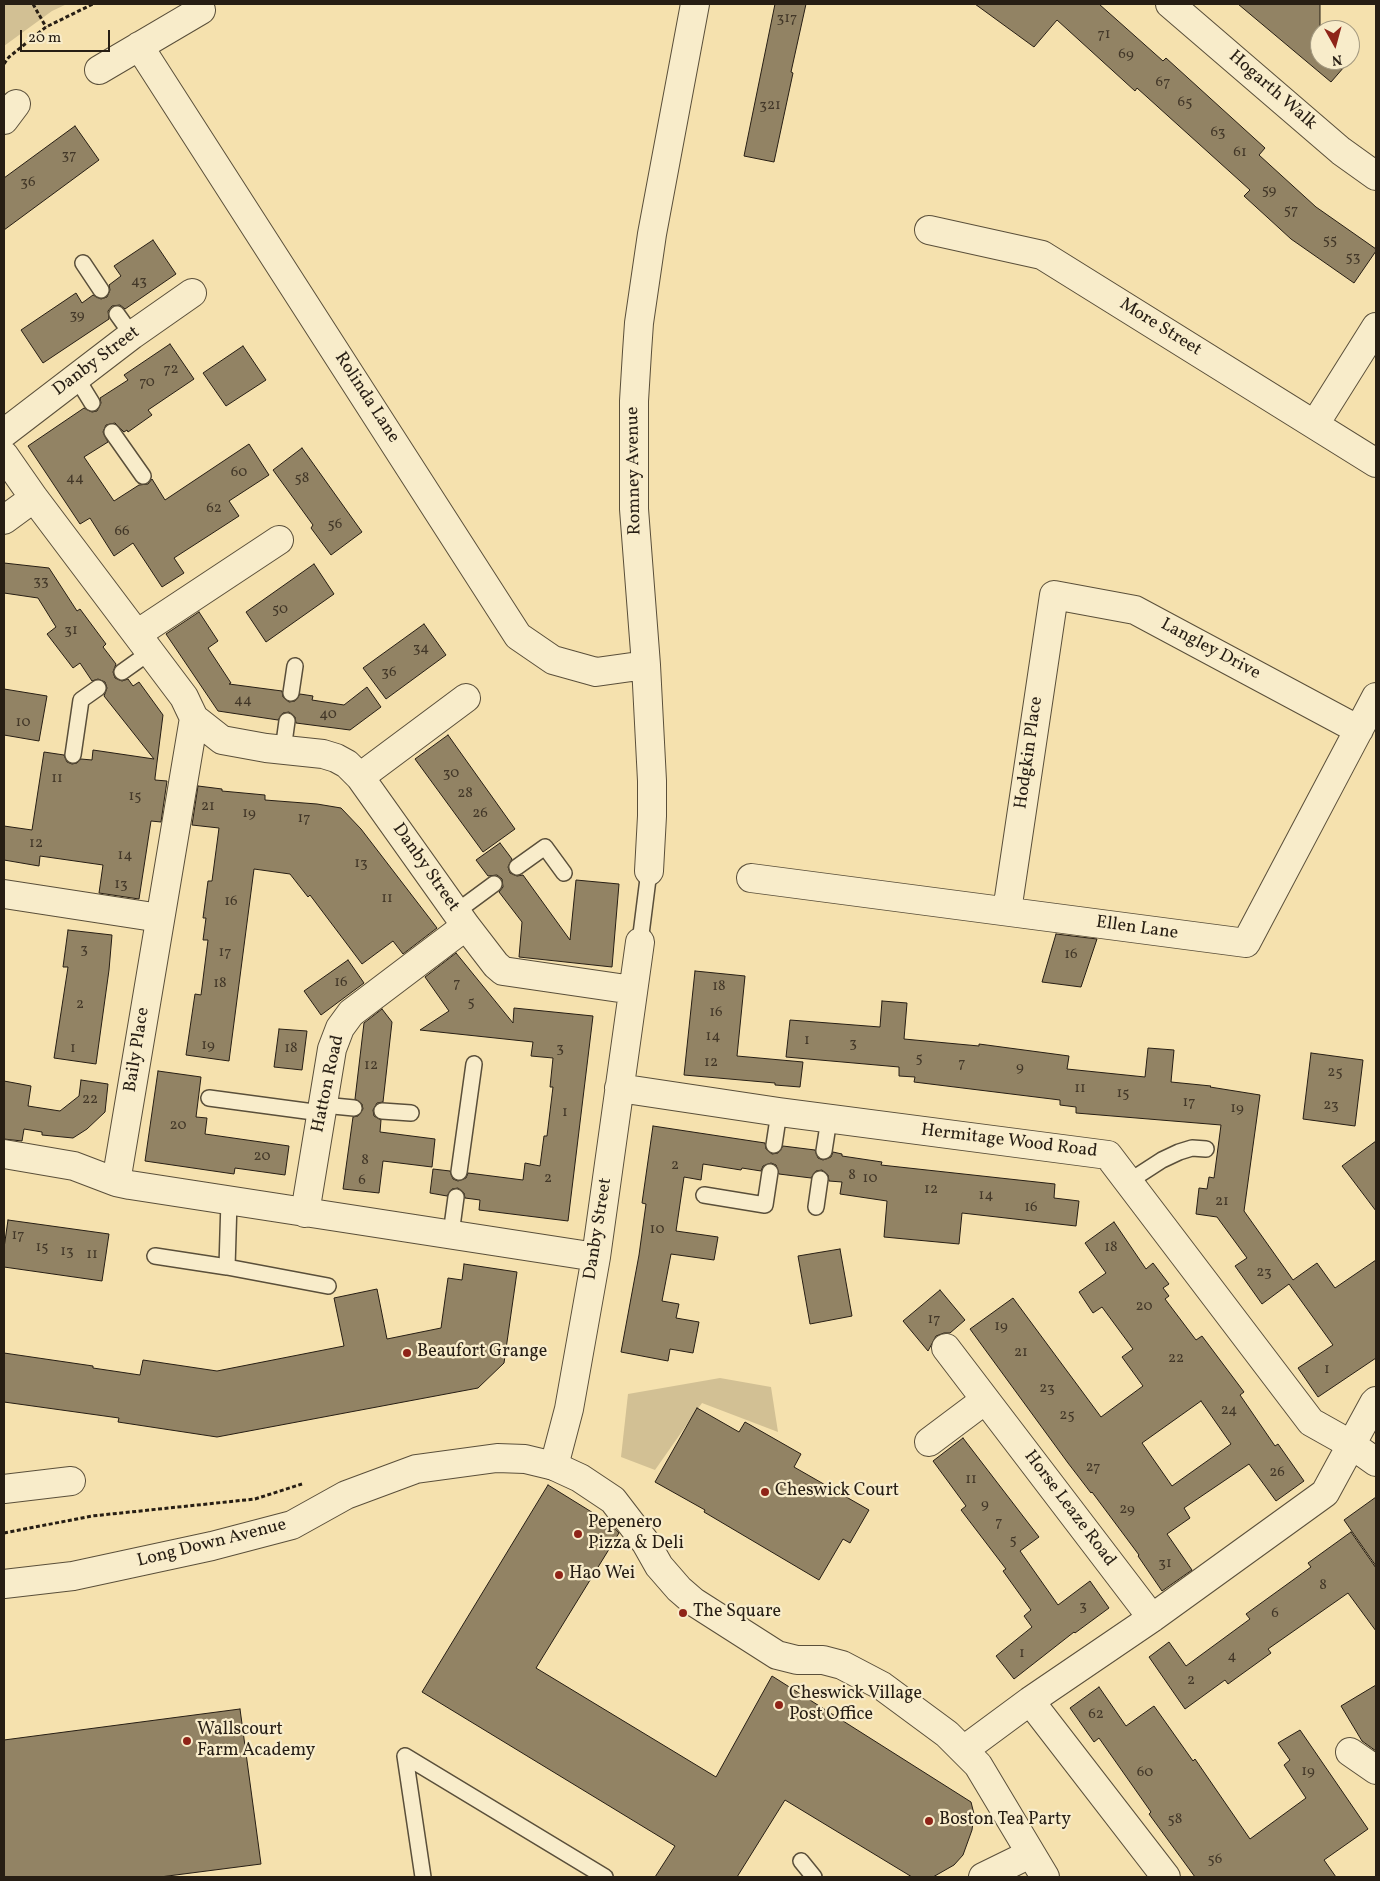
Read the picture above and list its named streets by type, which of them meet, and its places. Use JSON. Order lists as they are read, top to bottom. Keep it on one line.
{"streets":{"street":["Hogarth Walk","More Street","Danby Street","Rolinda Lane","Romney Avenue","Langley Drive","Hodgkin Place","Ellen Lane","Baily Place","Hatton Road","Hermitage Wood Road","Horse Leaze Road","Long Down Avenue"]},"crossings":[["Danby Street","Romney Avenue"],["Danby Street","Baily Place"],["Danby Street","Hatton Road"],["Danby Street","Hermitage Wood Road"],["Danby Street","Long Down Avenue"],["Rolinda Lane","Romney Avenue"],["Langley Drive","Hodgkin Place"],["Langley Drive","Ellen Lane"],["Hodgkin Place","Ellen Lane"]],"places":["Beaufort Grange","Cheswick Court","Pepenero Pizza & Deli","Hao Wei","The Square","Cheswick Village Post Office","Wallscourt Farm Academy","Boston Tea Party"],"house_numbers":["317","71","69","67","65","321","63","61","37","36","59","57","55","53","43","39","72","70","60","44","58","62","56","66","33","50","31","34","36","44","40","10","30","11","28","15","21","19","26","17","12","14","13","13","11","16","3","17","16","16","18","7","18","5","2","16","14","1","3","19","1","18","3","5","12","7","12","9","25","11","15","22","17","23","19","1","20","20","8","2","8","2","10","6","12","14","21","16","10","17","15","18","13","11","23","20","17","19","21","22","1","23","24","25","27","26","11","9","29","7","5","31","8","3","6","1","4","2","62","19","60","58","56"],"scale_bar":"20 m","north":"bottom"}
